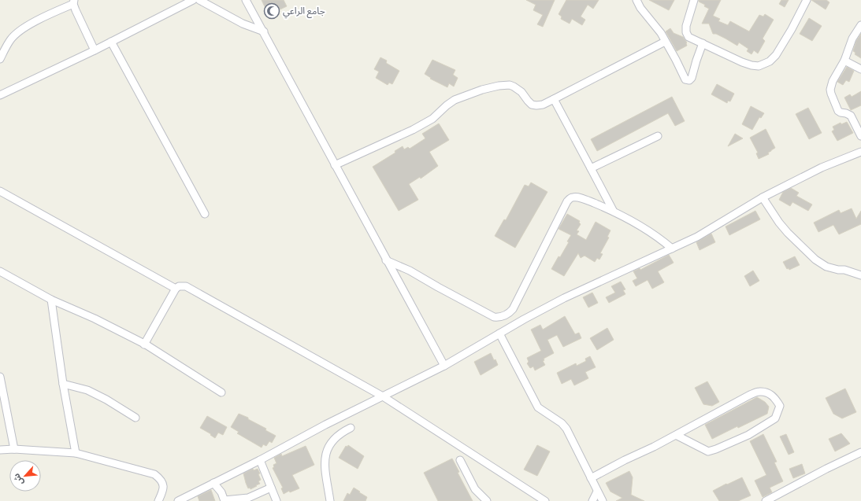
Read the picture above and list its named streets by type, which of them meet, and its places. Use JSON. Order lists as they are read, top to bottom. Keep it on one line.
{"places":{"mosque":["جامع الراعي"]},"north":"bottom left"}
